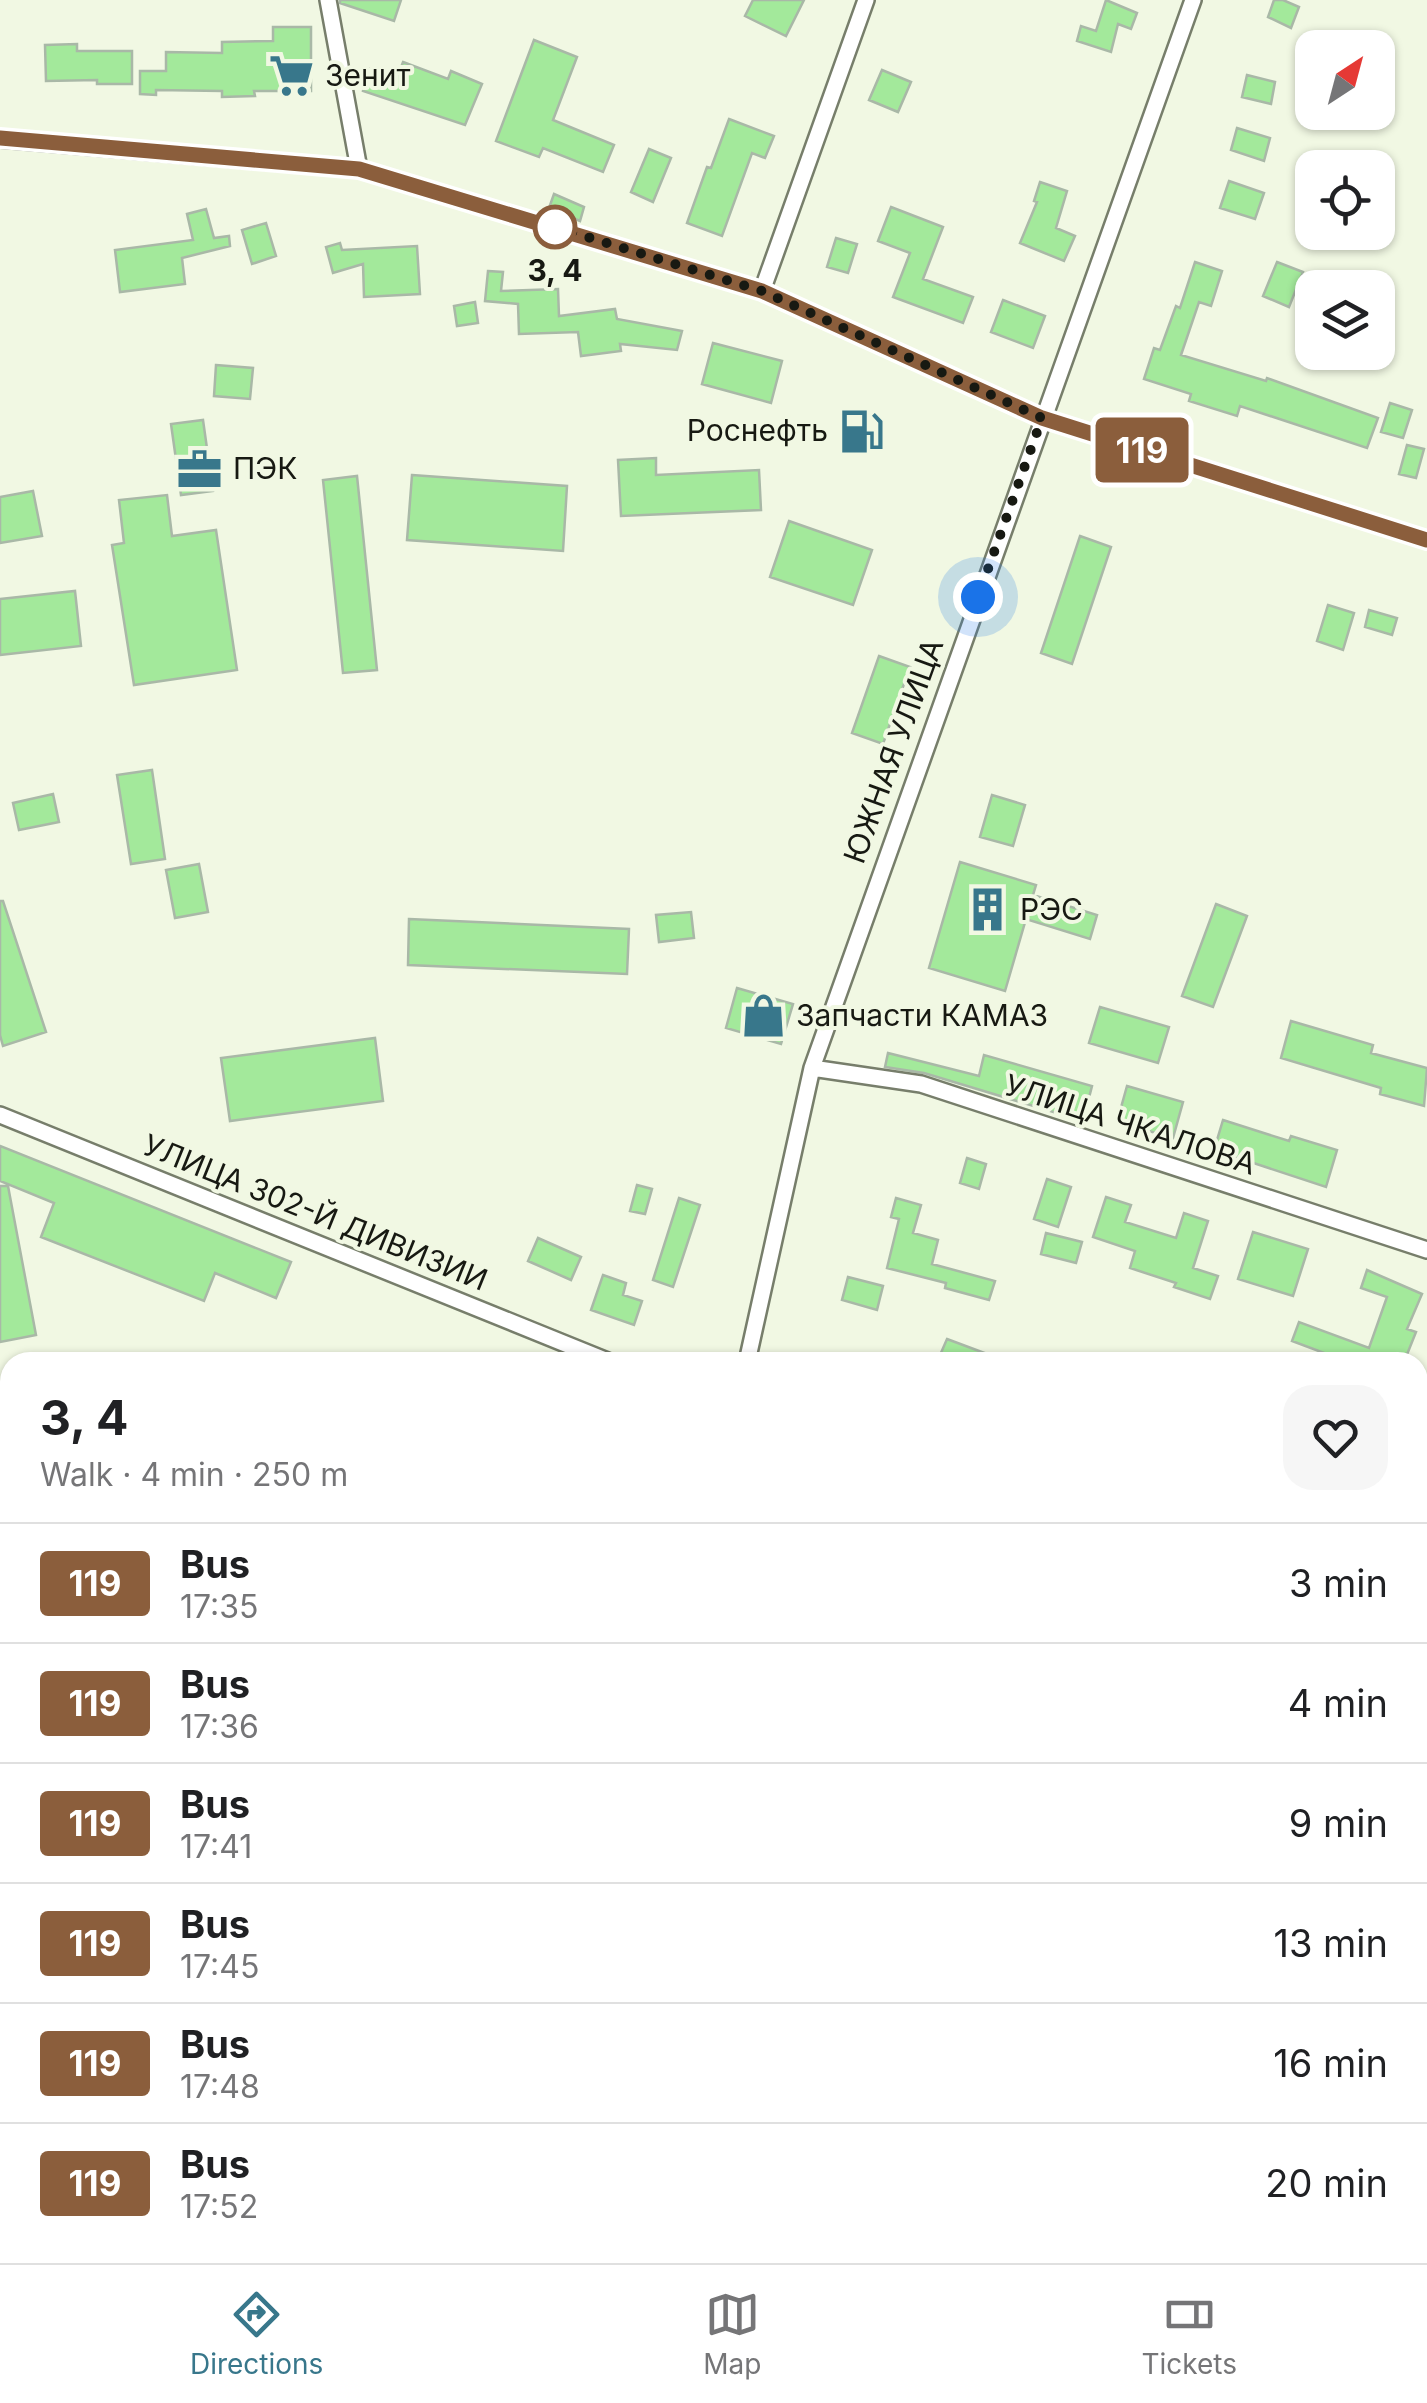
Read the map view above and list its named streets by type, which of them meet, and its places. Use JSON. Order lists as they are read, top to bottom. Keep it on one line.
{"streets":{"street":["ЮЖНАЯ УЛИЦА","УЛИЦА ЧКАЛОВА","УЛИЦА 302-Й ДИВИЗИИ"]},"crossings":[["ЮЖНАЯ УЛИЦА","УЛИЦА ЧКАЛОВА"]],"places":{"supermarket":["Зенит"],"other":["3, 4"],"fuel station":["Роснефть"],"office":["ПЭК"],"building":["РЭС"],"shop":["Запчасти КАМАЗ"]},"lines":["bus line 119"],"north":"top right","page":{"on_map":"119","heading":["3, 4","Walk · 4 min · 250 m"],"list":[{"mark":"119","name":"Bus","note":"17:35","value":"3 min"},{"mark":"119","name":"Bus","note":"17:36","value":"4 min"},{"mark":"119","name":"Bus","note":"17:41","value":"9 min"},{"mark":"119","name":"Bus","note":"17:45","value":"13 min"},{"mark":"119","name":"Bus","note":"17:48","value":"16 min"},{"mark":"119","name":"Bus","note":"17:52","value":"20 min"}],"tabs":["Directions","Map","Tickets"]}}
